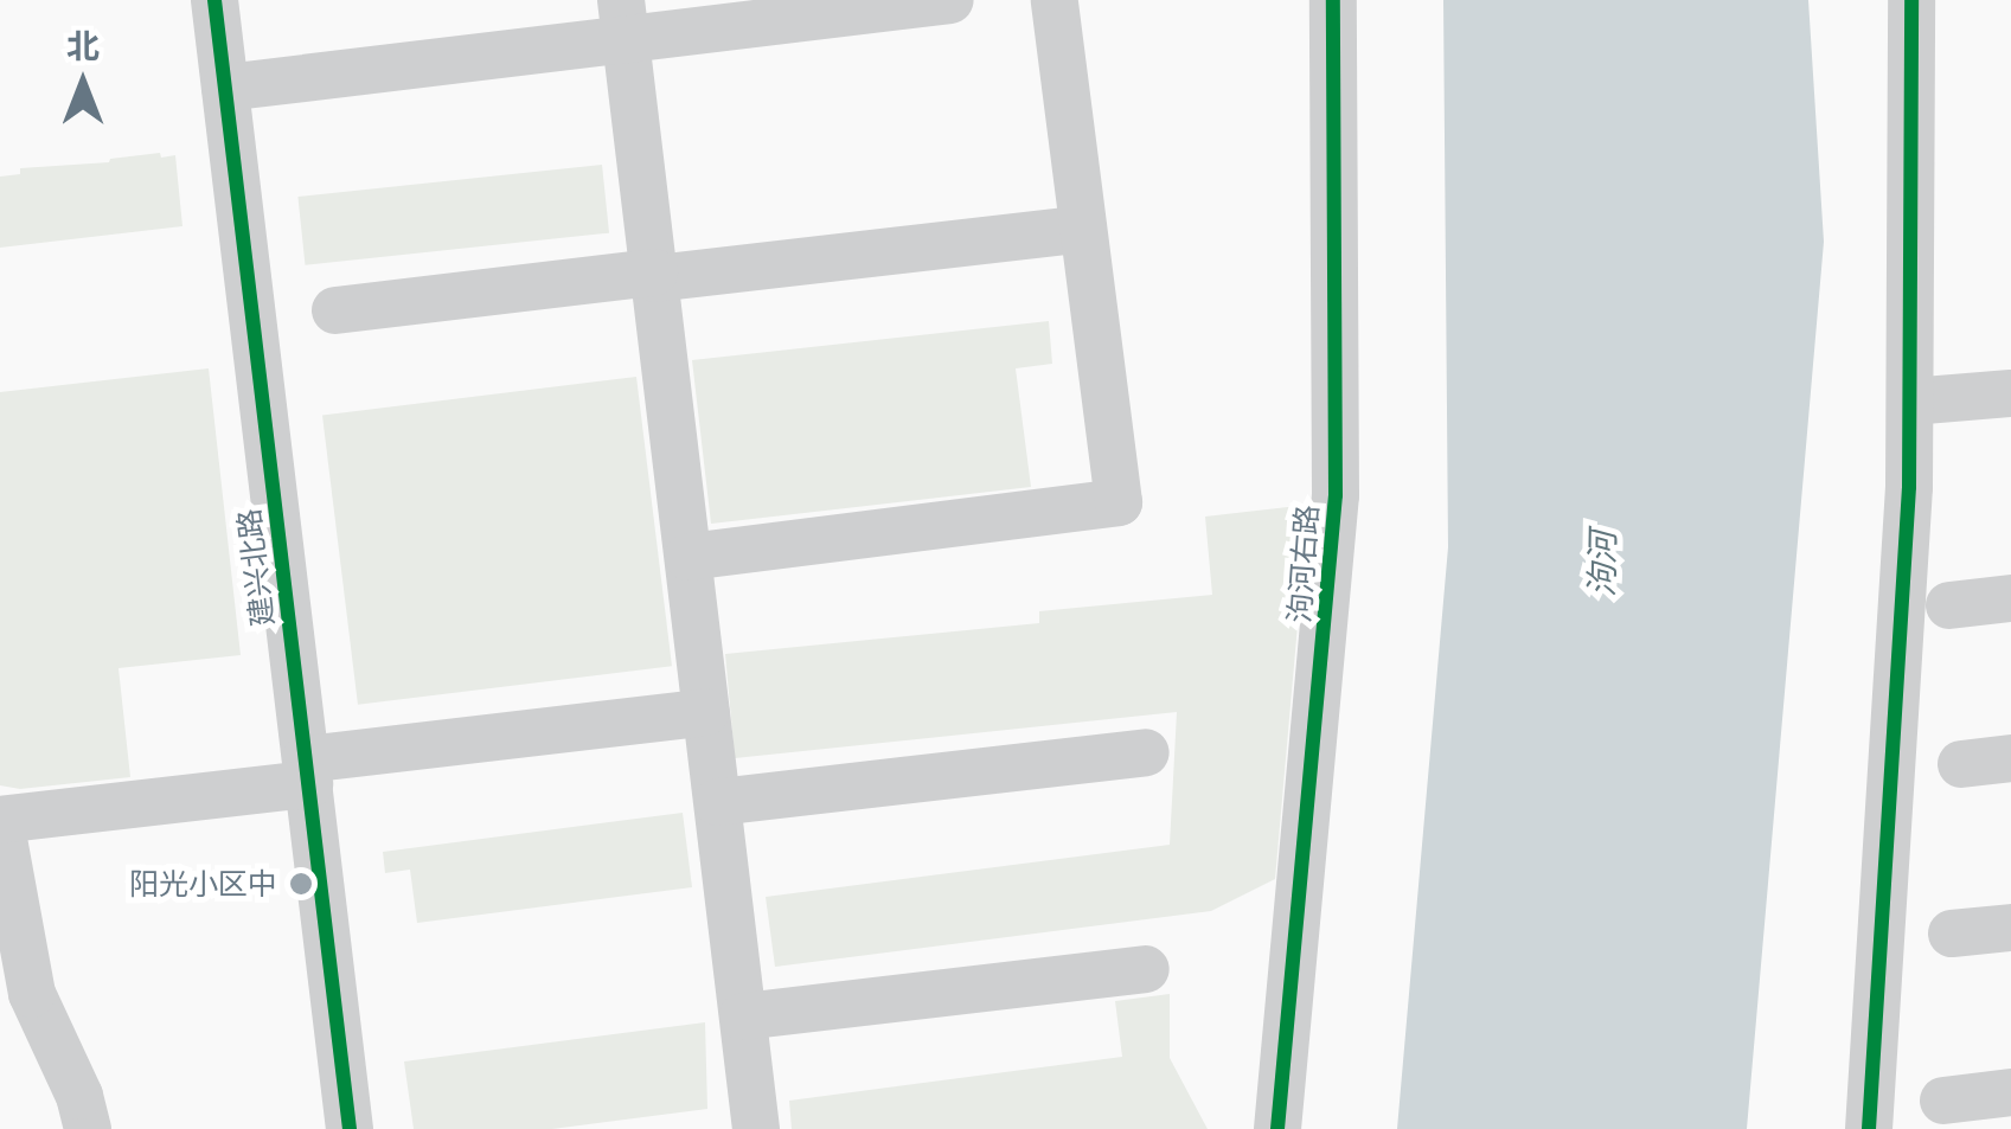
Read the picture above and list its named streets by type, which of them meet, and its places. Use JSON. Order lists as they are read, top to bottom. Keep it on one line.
{"streets":{"street":["泃河右路","建兴北路"]},"water":["泃河"],"places":["阳光小区中"],"north":"top"}
